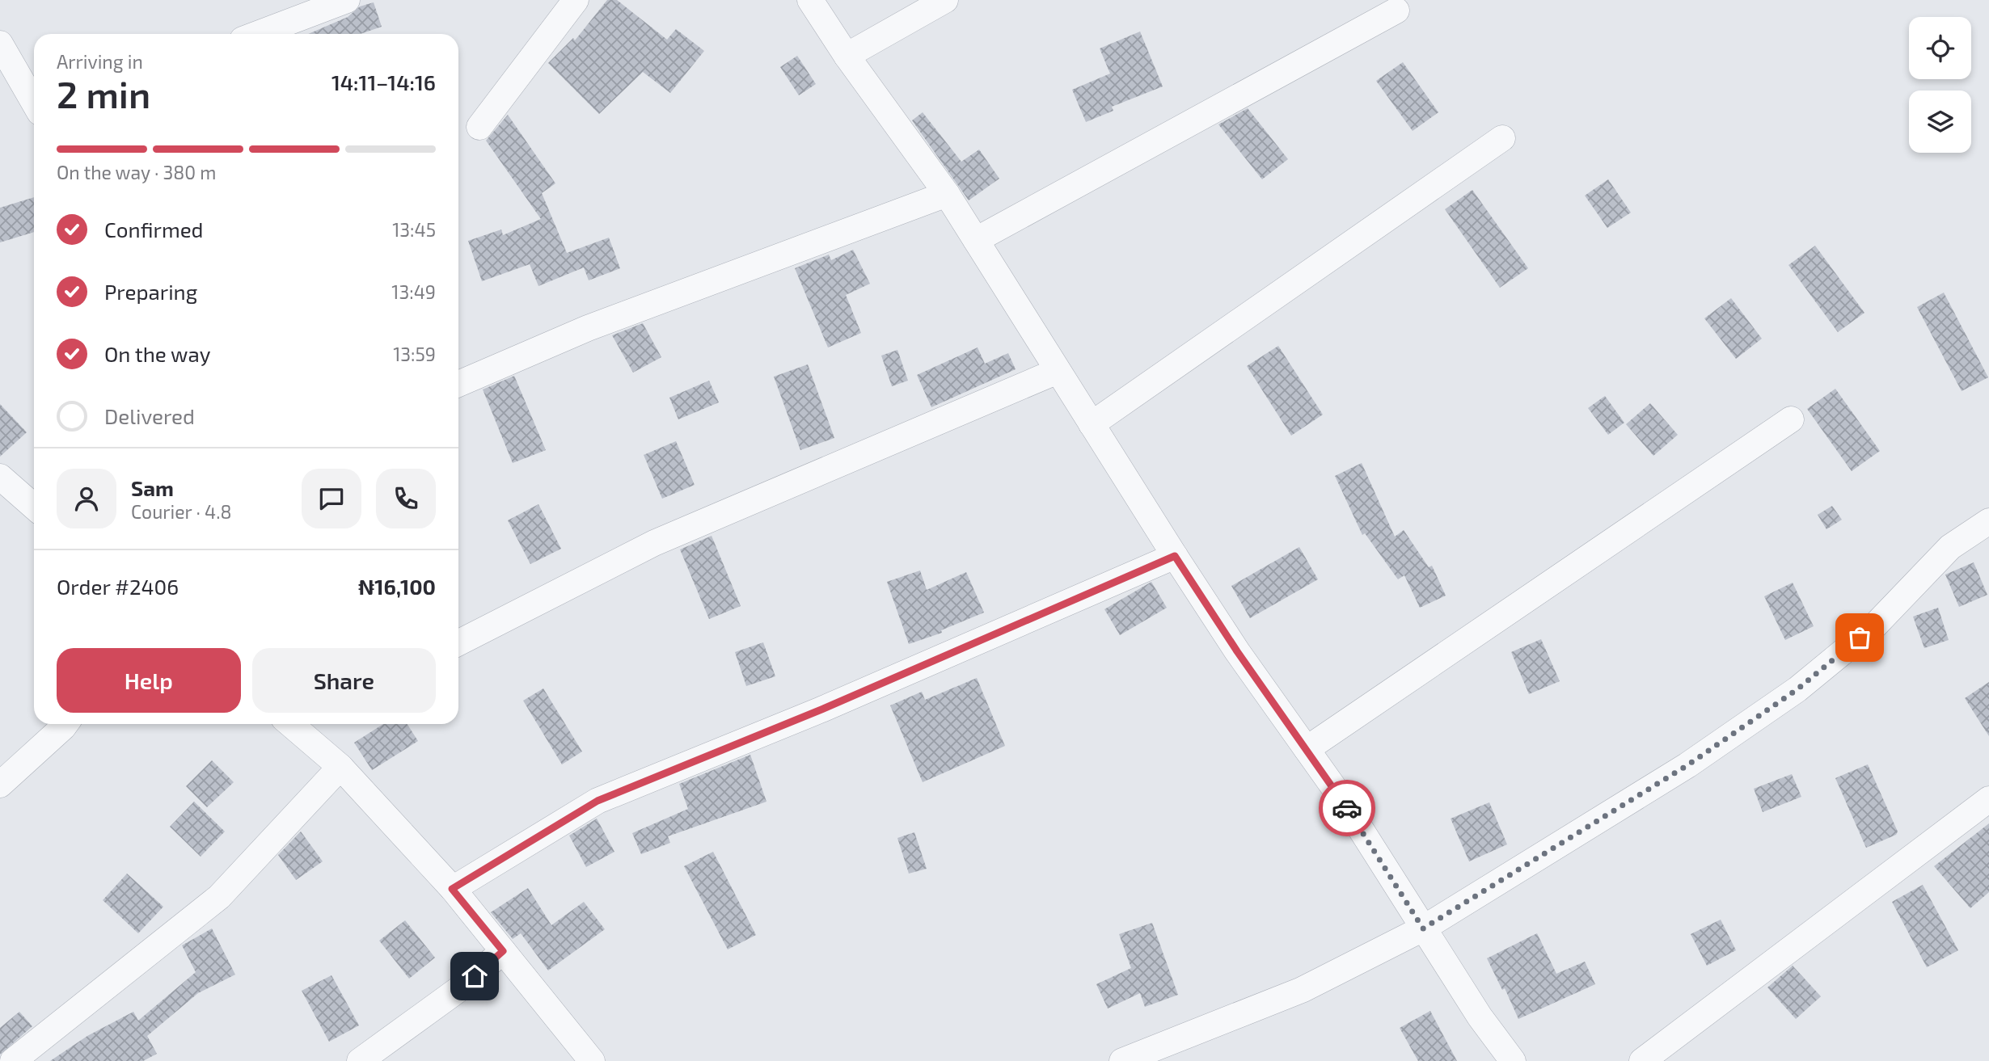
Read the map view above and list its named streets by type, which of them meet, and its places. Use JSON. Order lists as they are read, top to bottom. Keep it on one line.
{"page":{"heading":["2 min","Arriving in","14:11–14:16"],"panel":["Sam","Courier · 4.8","Order #2406","₦16,100"],"bar":"On the way · 380 m","list":[["Confirmed","13:45"],["Preparing","13:49"],["On the way","13:59"],"Delivered"],"buttons":["Help","Share"]}}
